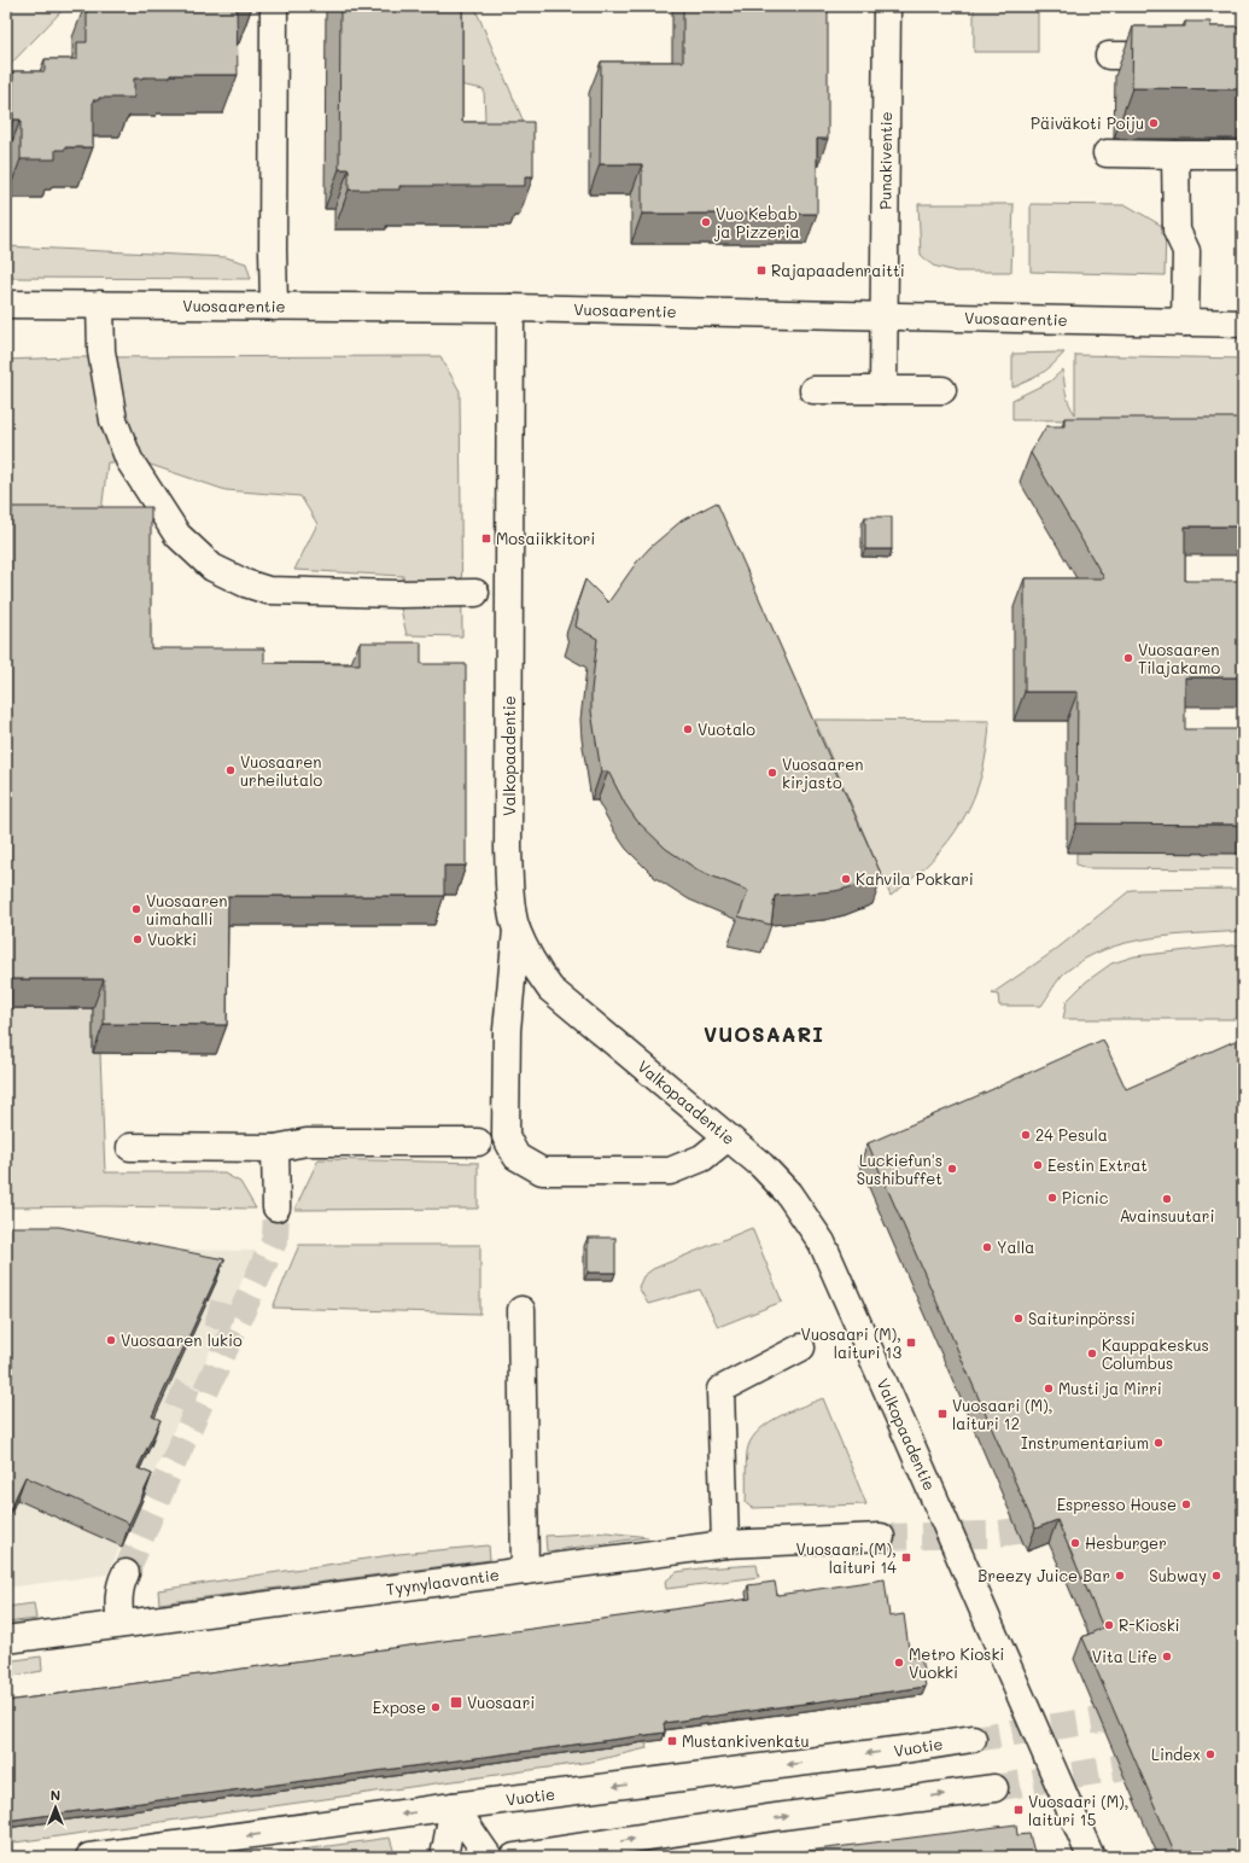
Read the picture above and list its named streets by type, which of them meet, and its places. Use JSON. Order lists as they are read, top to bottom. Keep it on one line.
{"streets":{"street":["Punakiventie","Vuosaarentie","Valkopaadentie","Tyynylaavantie","Vuotie"]},"crossings":[["Punakiventie","Vuosaarentie"],["Vuosaarentie","Valkopaadentie"]],"districts":["VUOSAARI"],"places":{"other":["Päiväkoti Poiju","Vuo Kebab ja Pizzeria","Vuosaaren Tilajakamo","Vuotalo","Vuosaaren urheilutalo","Vuosaaren kirjasto","Kahvila Pokkari","Vuosaaren uimahalli","Vuokki","24 Pesula","Eestin Extrat","Luckiefun's Sushibuffet","Picnic","Avainsuutari","Yalla","Saiturinpörssi","Vuosaaren lukio","Kauppakeskus Columbus","Musti ja Mirri","Instrumentarium","Espresso House","Hesburger","Breezy Juice Bar","Subway","R-Kioski","Vita Life","Metro Kioski Vuokki","Expose","Lindex"],"transit":["Rajapaadenraitti","Mosaiikkitori","Vuosaari (M), laituri 13","Vuosaari (M), laituri 12","Vuosaari (M), laituri 14","Vuosaari","Mustankivenkatu","Vuosaari (M), laituri 15"]},"north":"top"}
